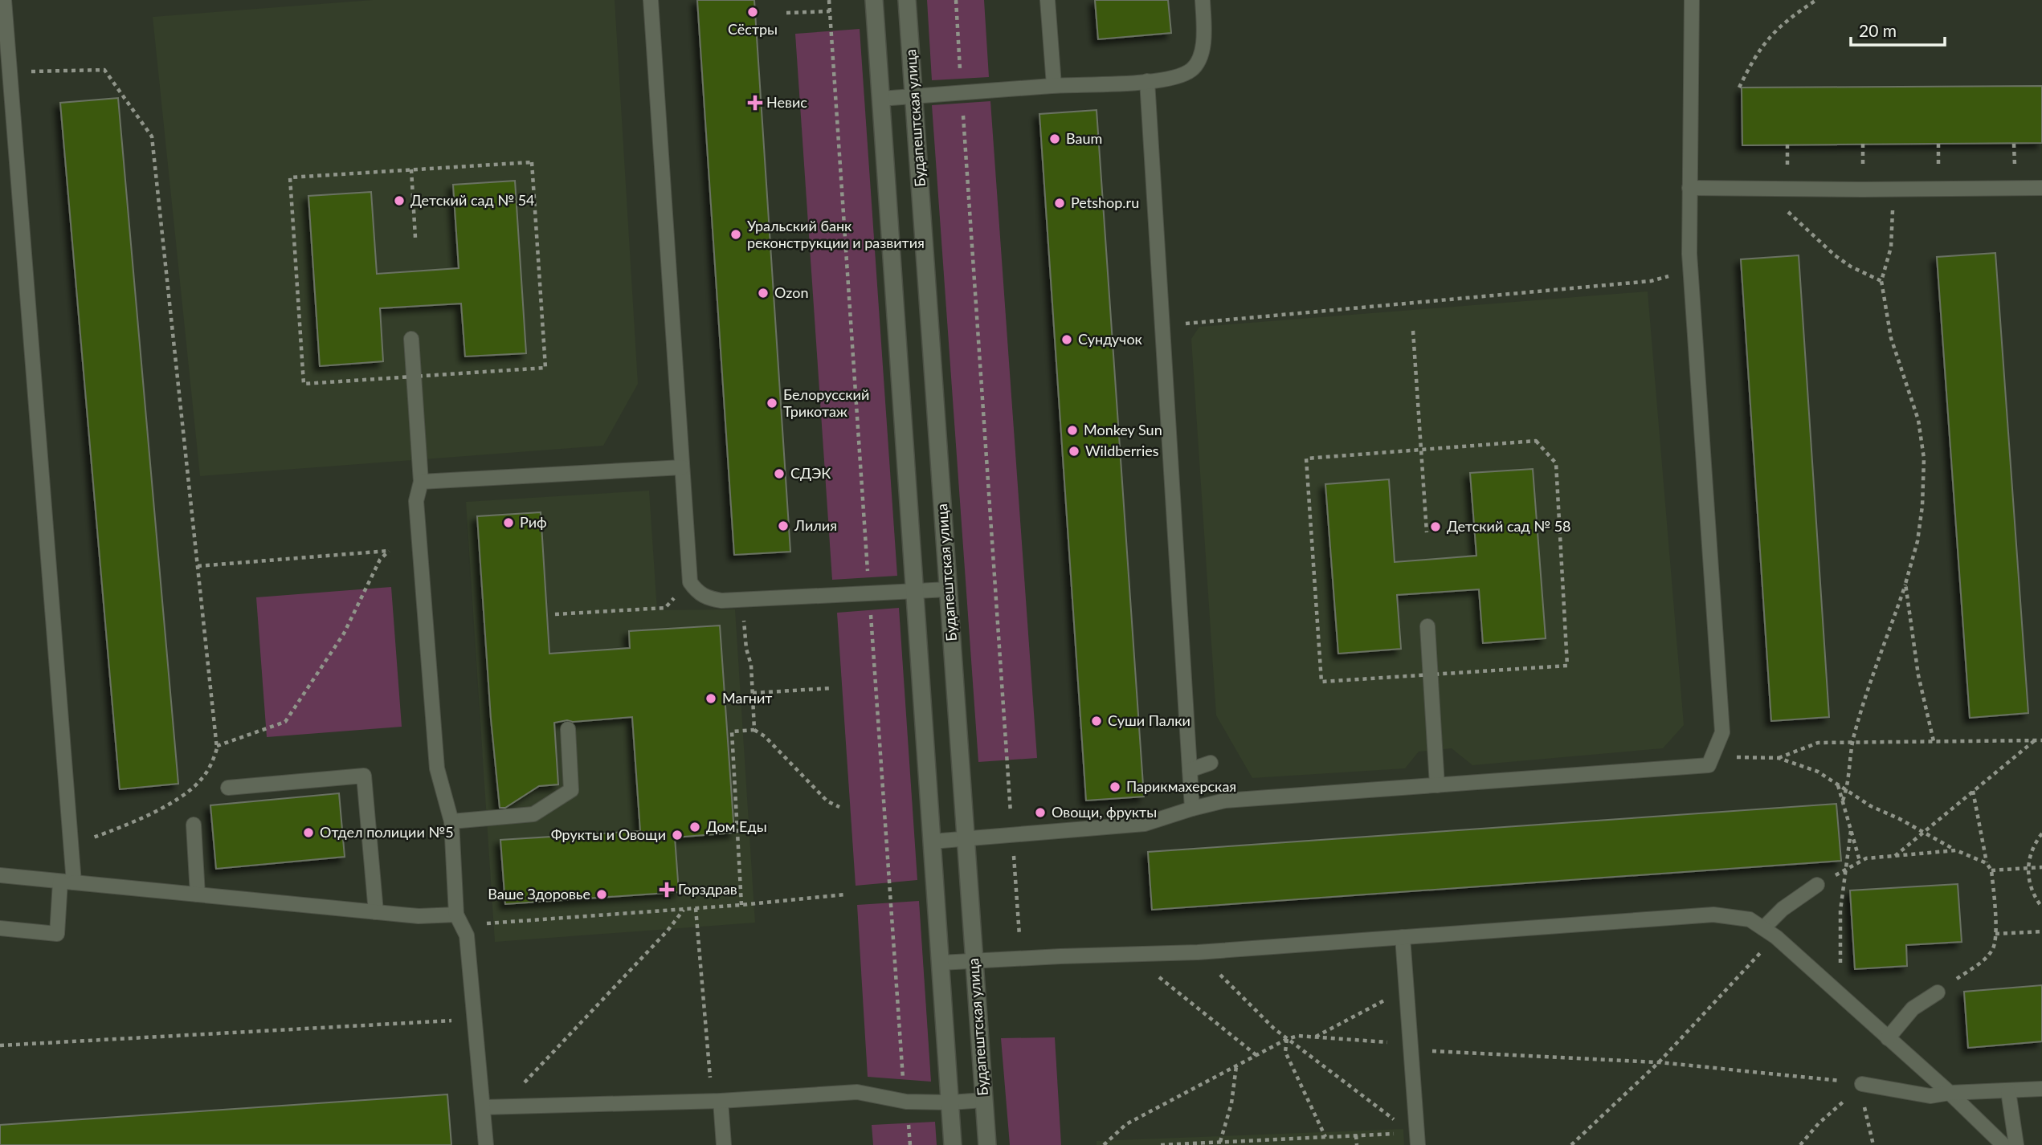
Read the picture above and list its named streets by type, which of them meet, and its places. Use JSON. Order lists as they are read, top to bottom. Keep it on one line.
{"streets":{"street":["Будапештская улица"]},"places":{"other":["Сёстры","Baum","Детский сад № 54","Petshop.ru","Уральский банк реконструкции и развития","Ozon","Сундучок","Белорусский Трикотаж","Monkey Sun","Wildberries","СДЭК","Риф","Лилия","Детский сад № 58","Магнит","Суши Палки","Парикмахерская","Овощи, фрукты","Дом Еды","Отдел полиции №5","Фрукты и Овощи","Ваше Здоровье"],"health":["Невис","Горздрав"]},"scale_bar":"20 m"}
